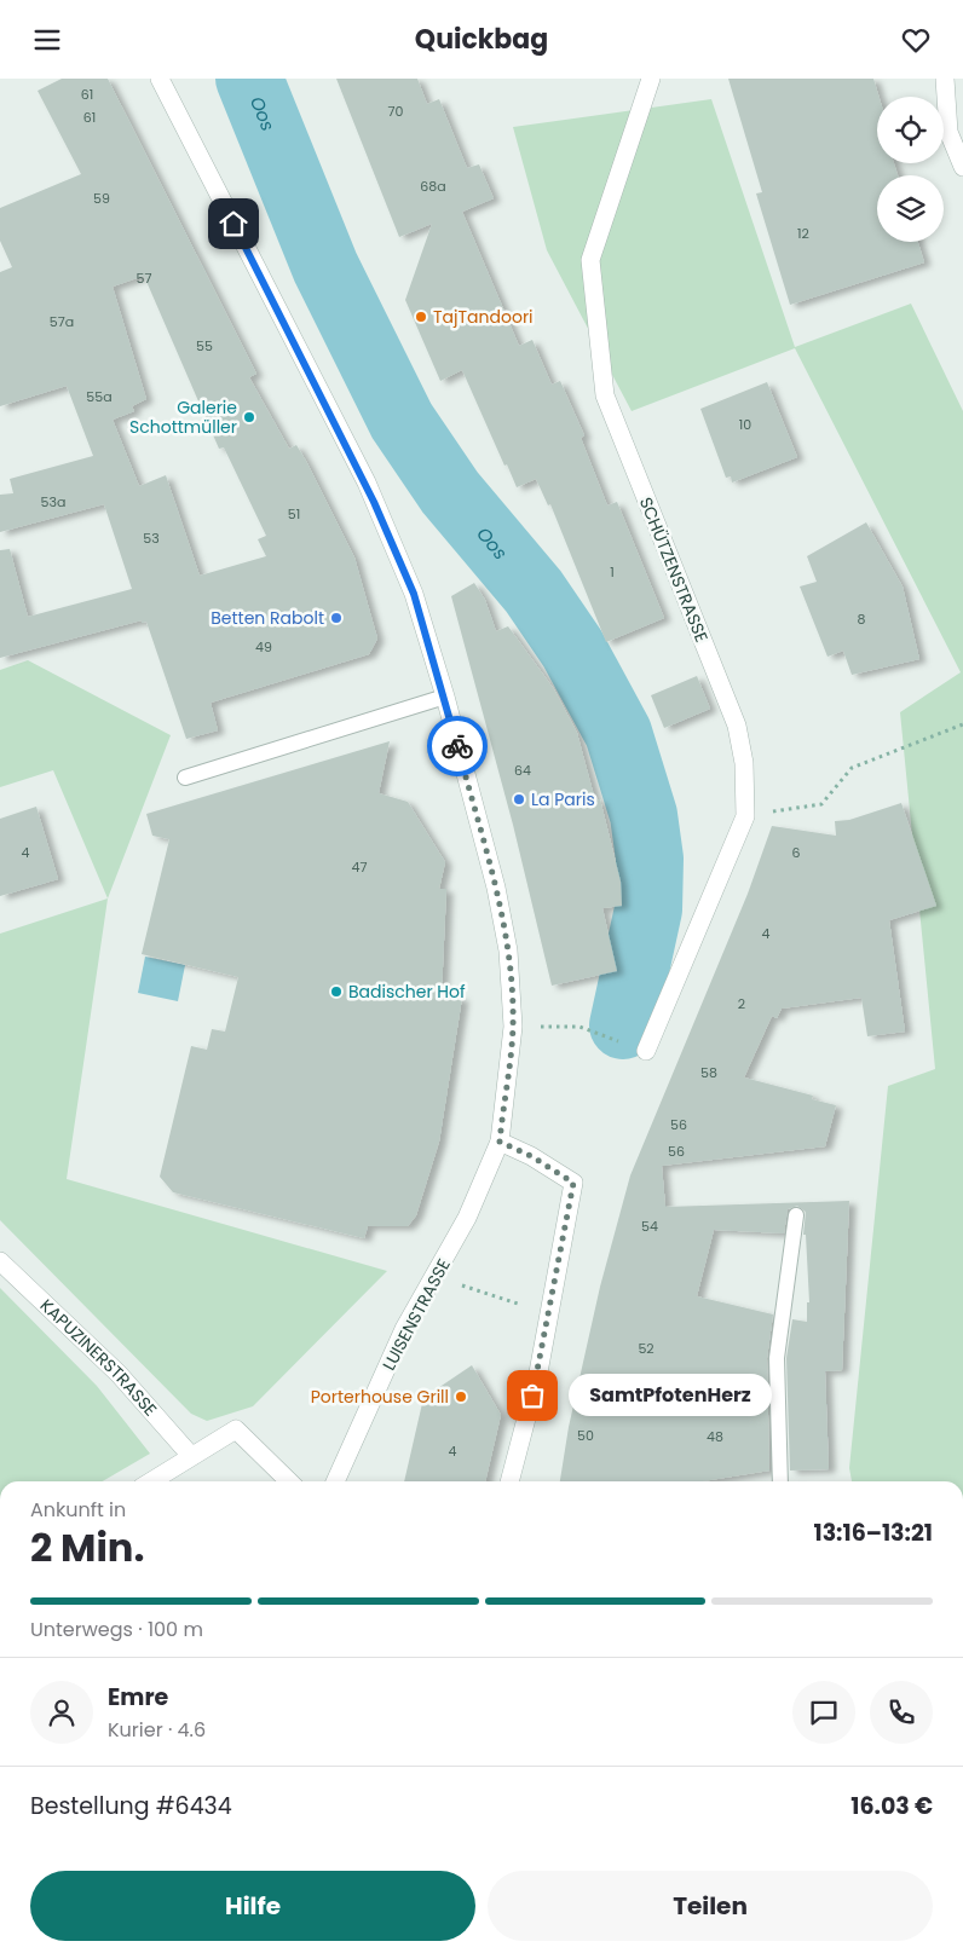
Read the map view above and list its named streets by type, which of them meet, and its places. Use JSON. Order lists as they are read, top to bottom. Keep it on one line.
{"streets":{"street":["SCHÜTZENSTRASSE","LUISENSTRASSE","KAPUZINERSTRASSE"]},"water":["Oos"],"places":["TajTandoori","Galerie Schottmüller","Betten Rabolt","La Paris","Badischer Hof","SamtPfotenHerz","Porterhouse Grill"],"house_numbers":["61","70","61","68a","59","12","57","57a","55","55a","10","53a","51","53","1","8","49","64","4","6","47","4","2","58","56","56","54","52","50","48","4"],"page":{"header":"Quickbag","bubble":"SamtPfotenHerz","heading":["2 Min.","Ankunft in","13:16–13:21"],"panel":["Emre","Kurier · 4.6","Bestellung #6434","16.03 €"],"bar":"Unterwegs · 100 m","buttons":["Hilfe","Teilen"]}}
